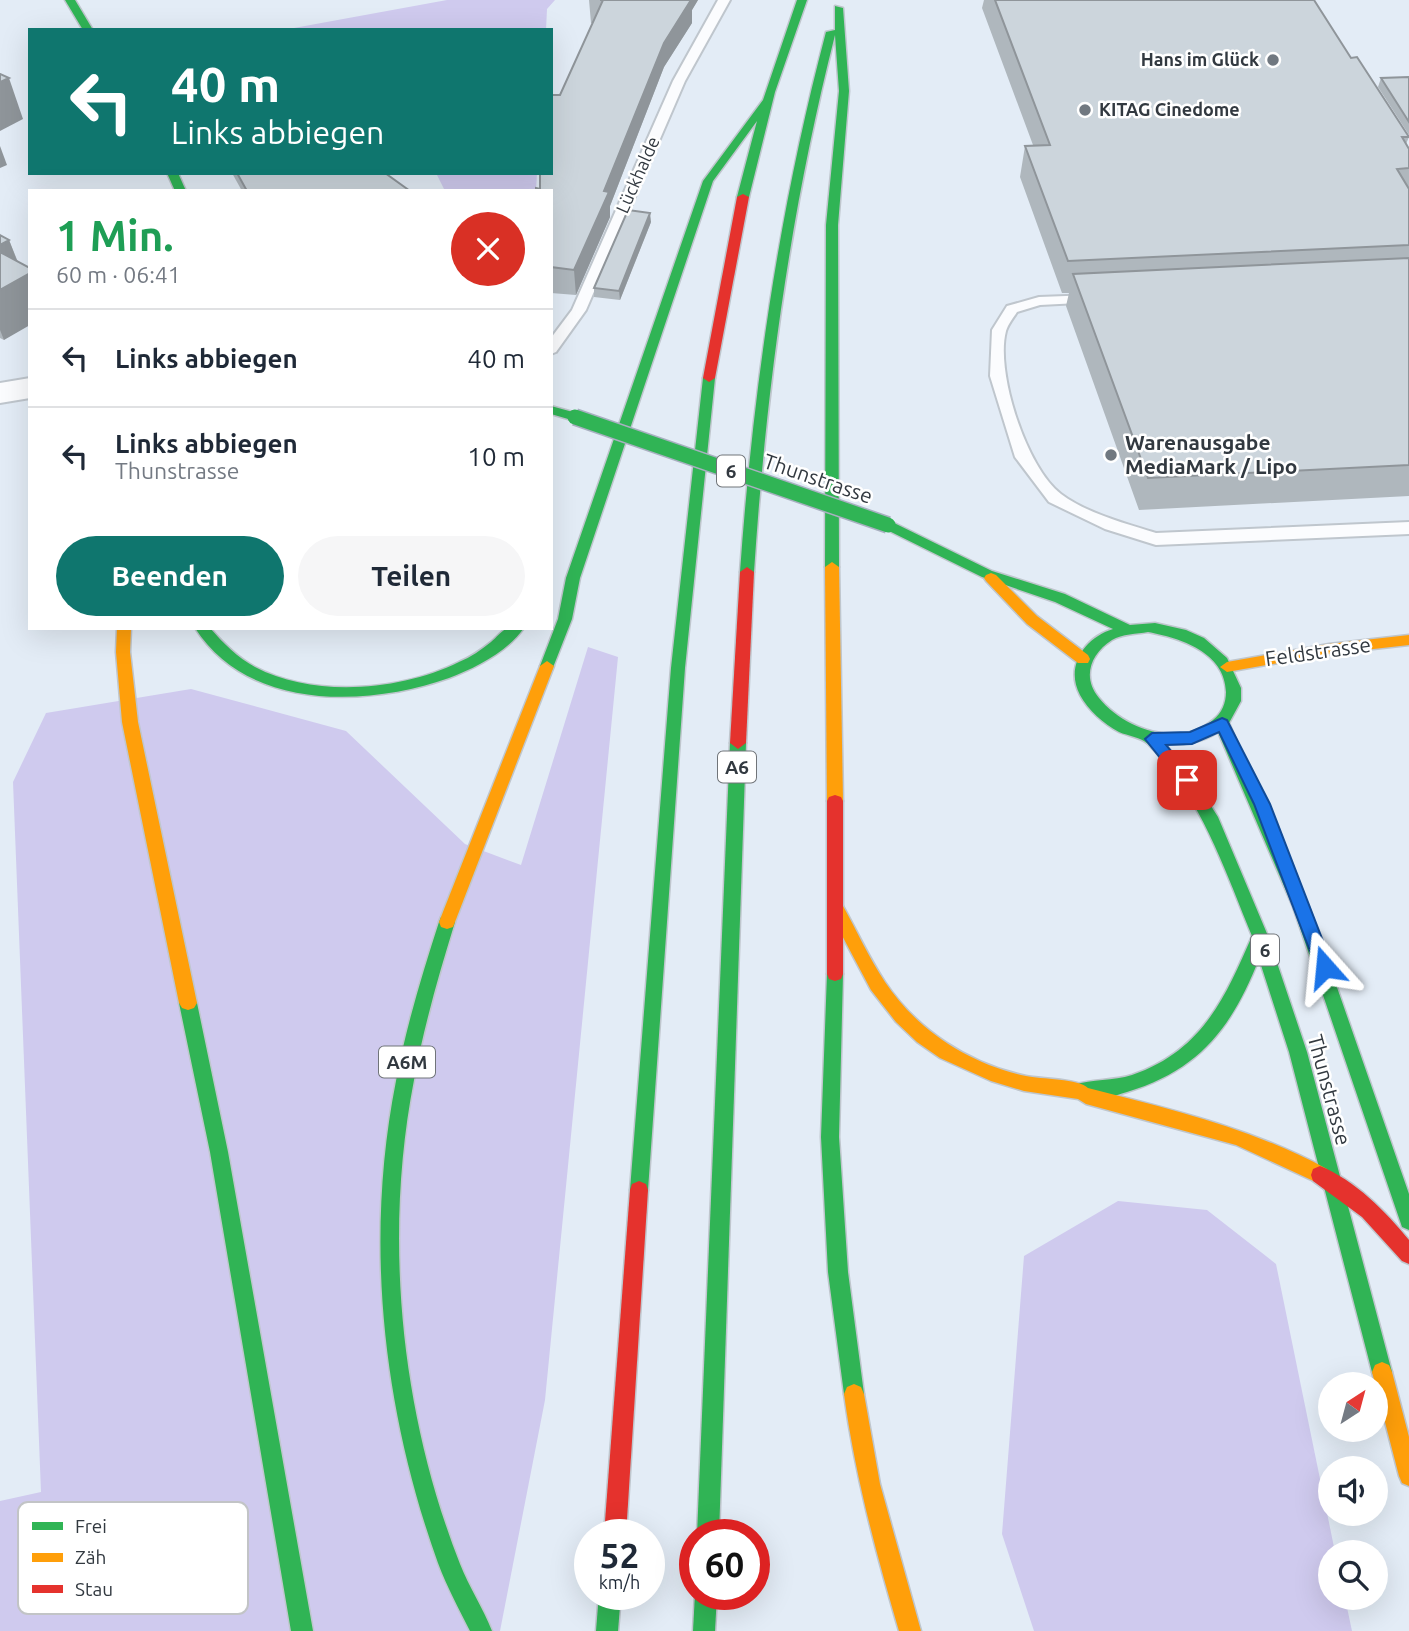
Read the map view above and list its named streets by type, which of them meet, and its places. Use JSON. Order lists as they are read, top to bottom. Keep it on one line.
{"streets":{"main road":["6","Thunstrasse","Feldstrasse","A6","A6M"],"lane":["Lückhalde"]},"crossings":[["Thunstrasse","Feldstrasse"]],"places":["Hans im Glück","KITAG Cinedome","Warenausgabe MediaMark / Lipo"],"legend":["Frei","Zäh","Stau"],"north":"top right","page":{"turn":["40 m","Links abbiegen"],"heading":["1 Min.","60 m · 06:41"],"list":[{"name":"Links abbiegen","value":"40 m"},{"name":"Links abbiegen","note":"Thunstrasse","value":"10 m"}],"buttons":["Beenden","Teilen"],"speed":"52 km/h","limit":"60"}}
